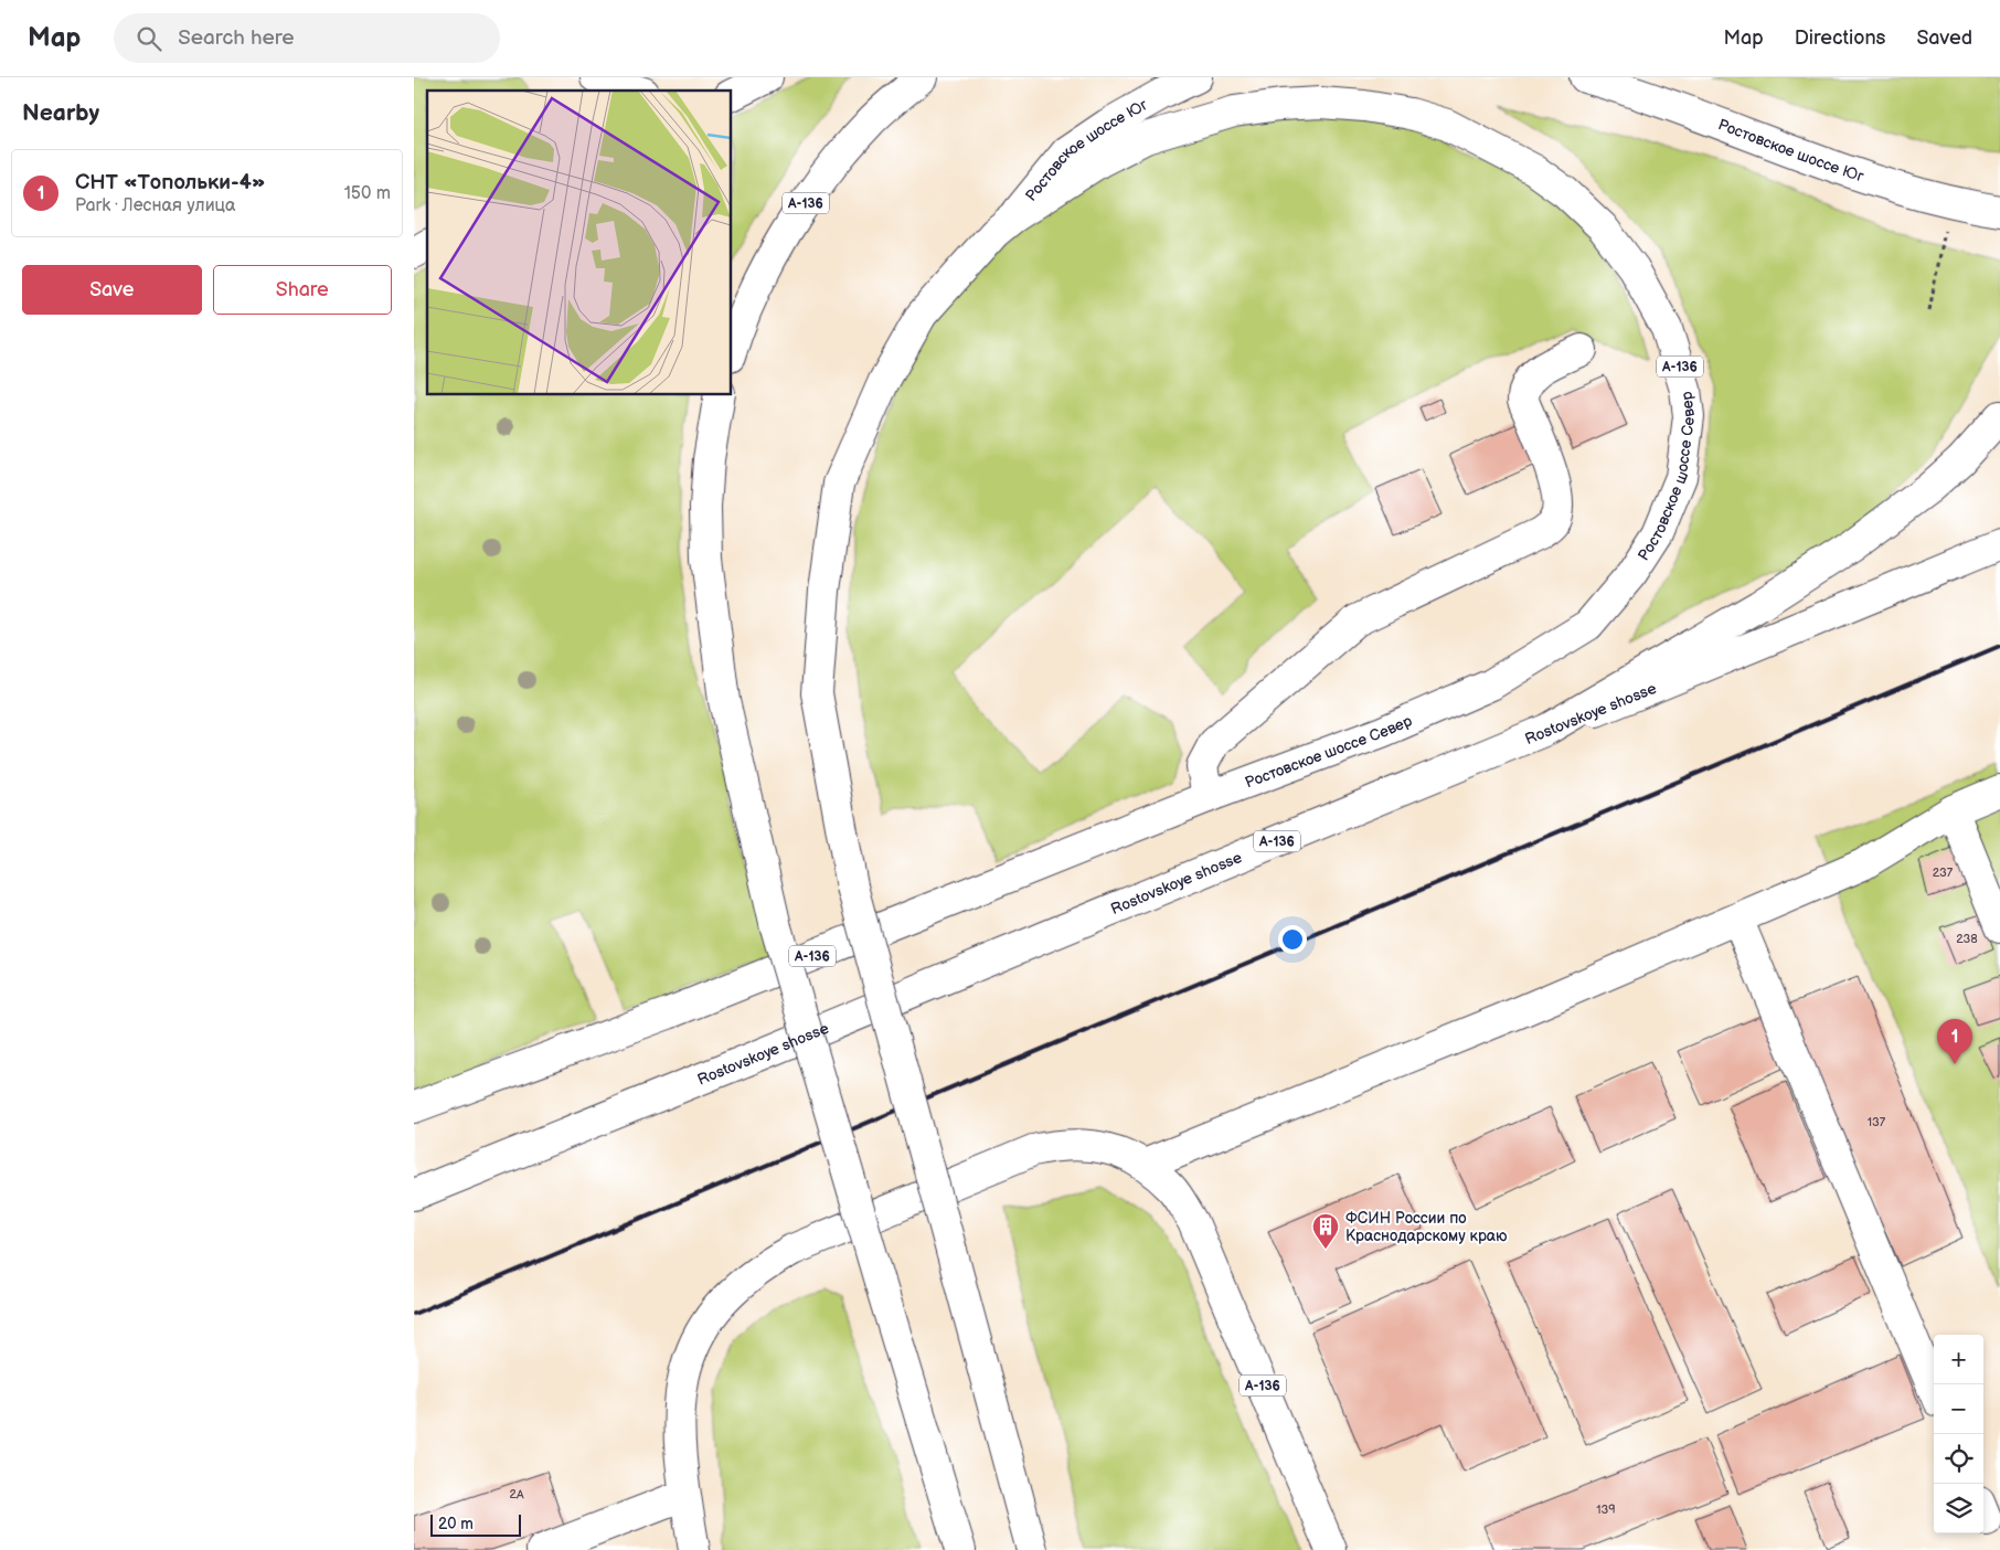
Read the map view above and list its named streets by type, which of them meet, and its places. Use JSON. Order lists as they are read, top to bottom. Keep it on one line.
{"streets":{"main road":["Ростовское шоссе Юг","А-136","Ростовское шоссе Север","Rostovskoye shosse"]},"crossings":[["Ростовское шоссе Юг","А-136"],["Ростовское шоссе Юг","Ростовское шоссе Север"],["А-136","Ростовское шоссе Север"],["А-136","Rostovskoye shosse"]],"places":{"building":["ФСИН России по Краснодарскому краю"]},"house_numbers":["237","238","137","2А","139"],"scale_bar":"20 m","page":{"header":"Map","search":"Search here","nav":["Map","Directions","Saved"],"heading":"Nearby","list":[{"mark":"1","name":"СНТ «Топольки-4»","note":"Park · Лесная улица","value":"150 m"}],"buttons":["Save","Share"],"pins":"1","map_buttons":["+","−"],"scale":"20 m"}}
